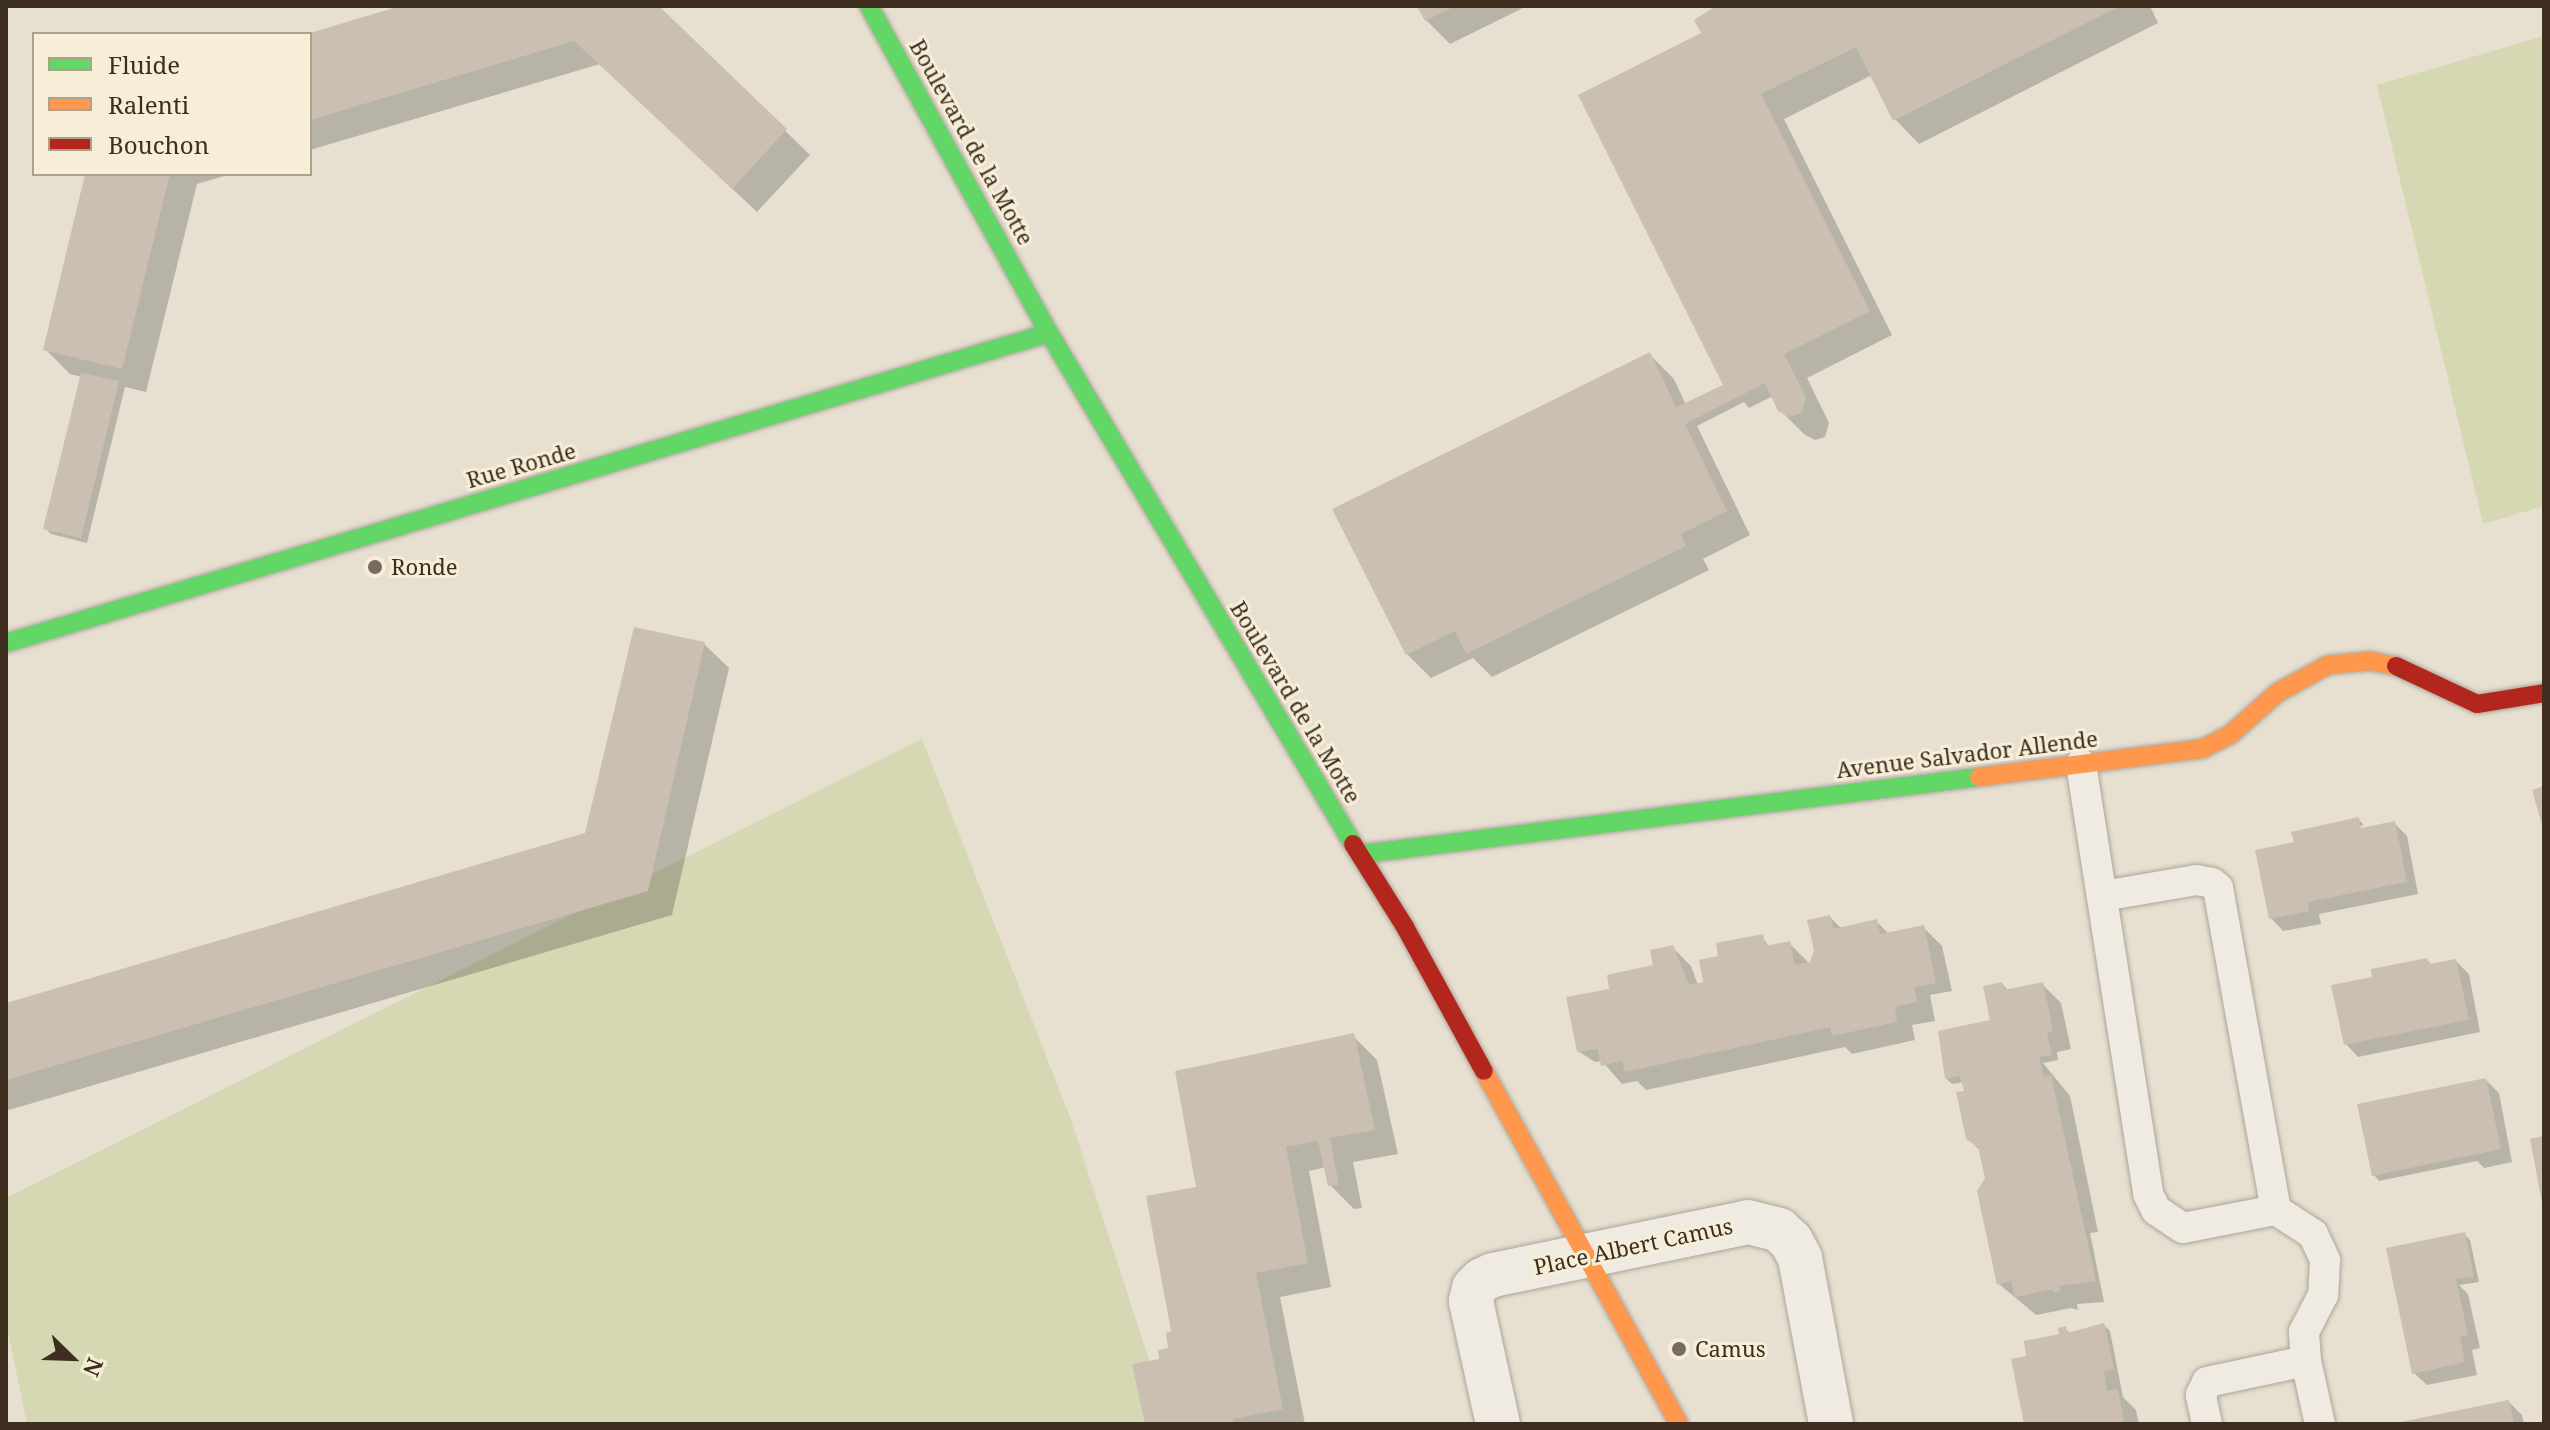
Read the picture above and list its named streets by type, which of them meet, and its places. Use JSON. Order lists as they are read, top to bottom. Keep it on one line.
{"streets":{"street":["Boulevard de la Motte","Rue Ronde","Avenue Salvador Allende","Place Albert Camus"]},"crossings":[["Boulevard de la Motte","Rue Ronde"],["Boulevard de la Motte","Avenue Salvador Allende"],["Boulevard de la Motte","Place Albert Camus"]],"places":["Ronde","Camus"],"legend":["Fluide","Ralenti","Bouchon"],"north":"bottom right"}
